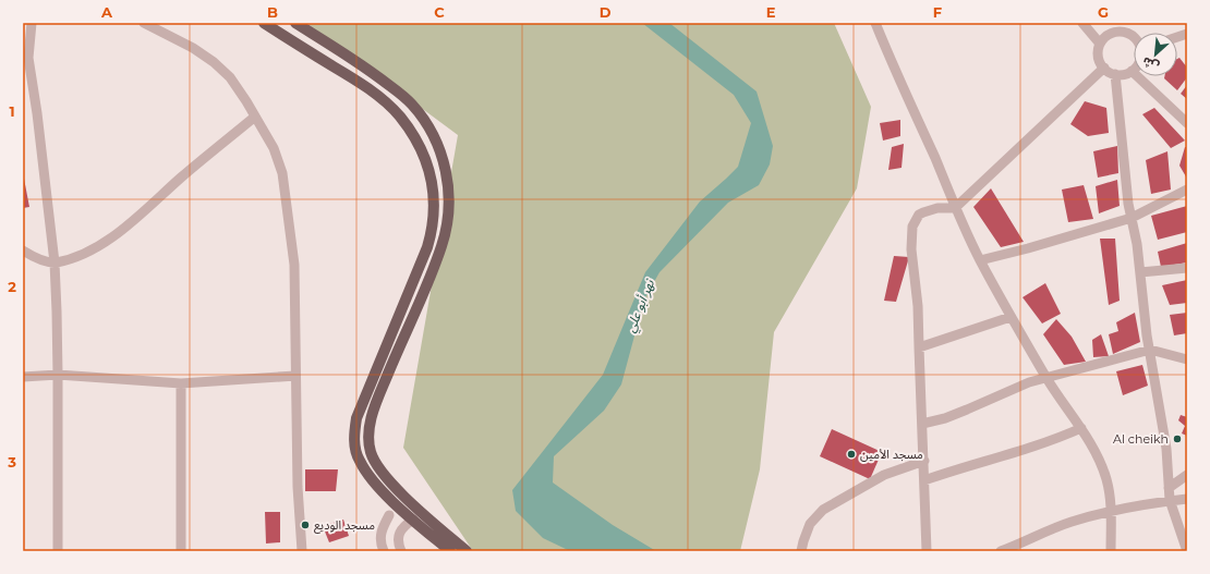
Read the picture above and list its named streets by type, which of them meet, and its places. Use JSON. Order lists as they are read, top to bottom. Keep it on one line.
{"water":["نهر أبو علي"],"places":["Al cheikh","مسجد الأمين","مسجد الوديع"],"north":"bottom left","grid":{"columns":["A","B","C","D","E","F","G"],"rows":["1","2","3"]}}
